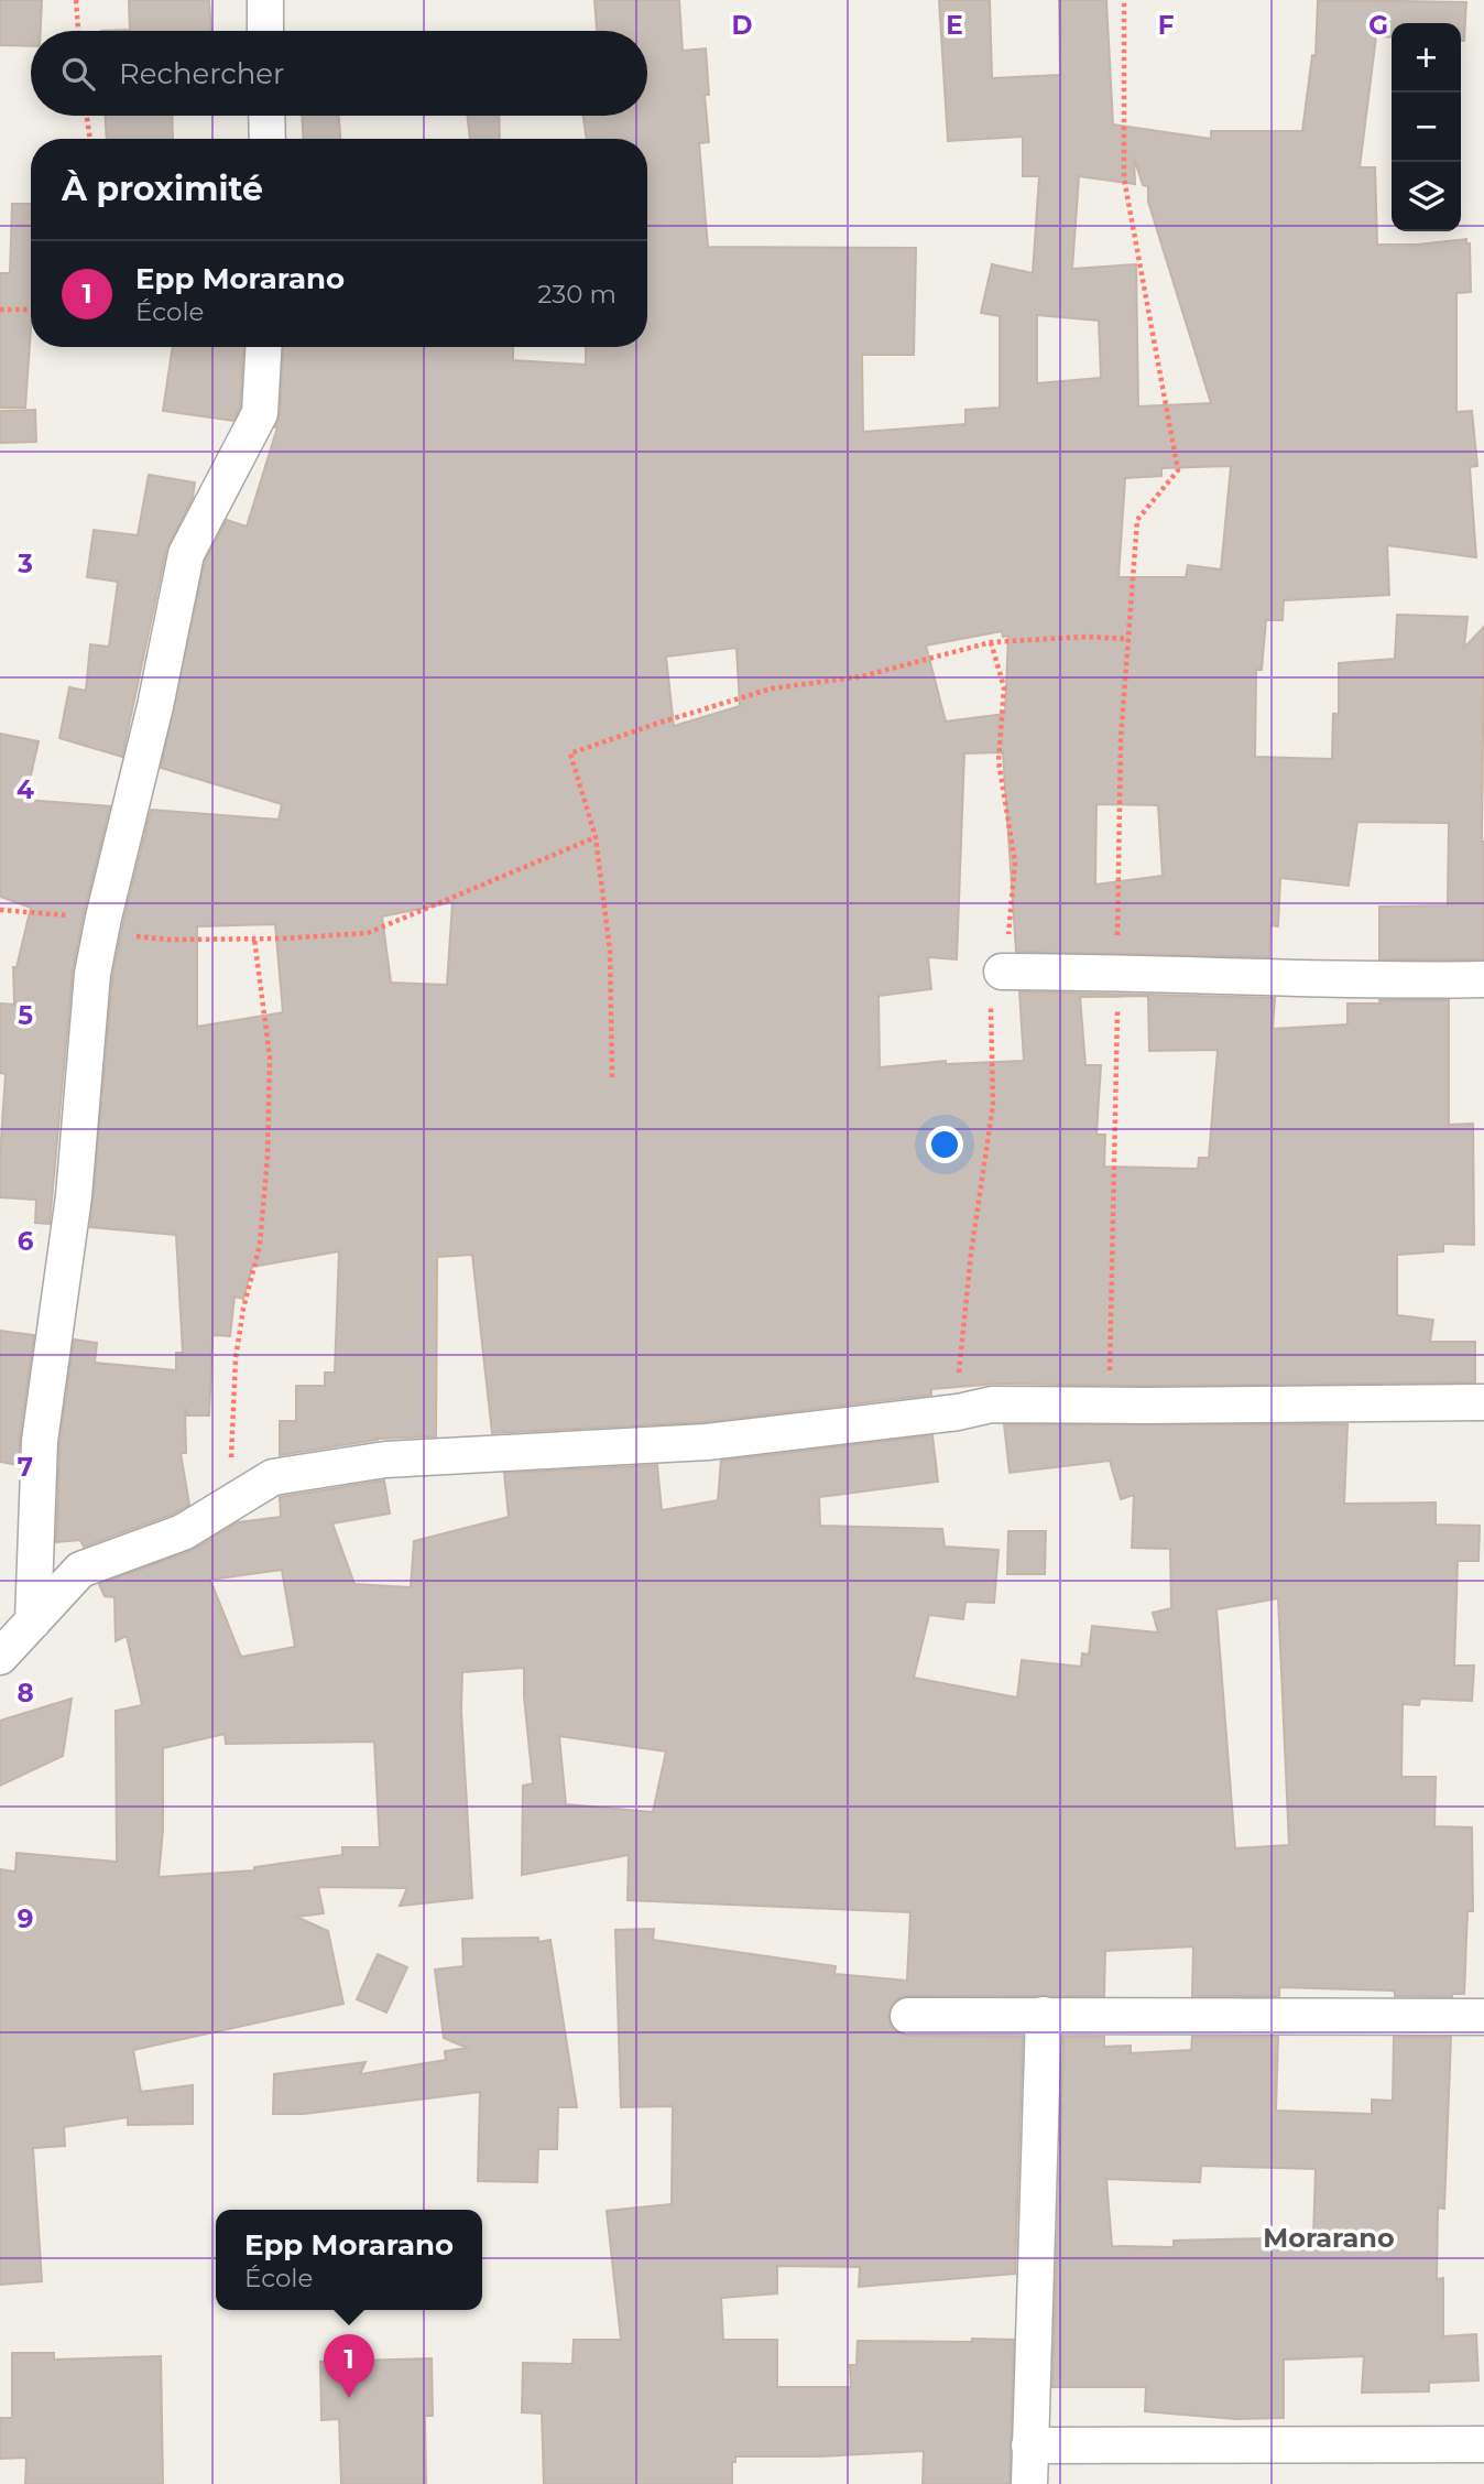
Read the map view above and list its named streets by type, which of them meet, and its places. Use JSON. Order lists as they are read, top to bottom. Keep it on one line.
{"districts":["Morarano"],"page":{"map_buttons":["+","−"],"search":"Rechercher","heading":"À proximité","list":[{"mark":"1","name":"Epp Morarano","note":"École","value":"230 m"}],"popup":["Epp Morarano","École"],"pins":"1"},"grid":{"columns":["D","E","F","G"],"rows":["3","4","5","6","7","8","9"]}}
